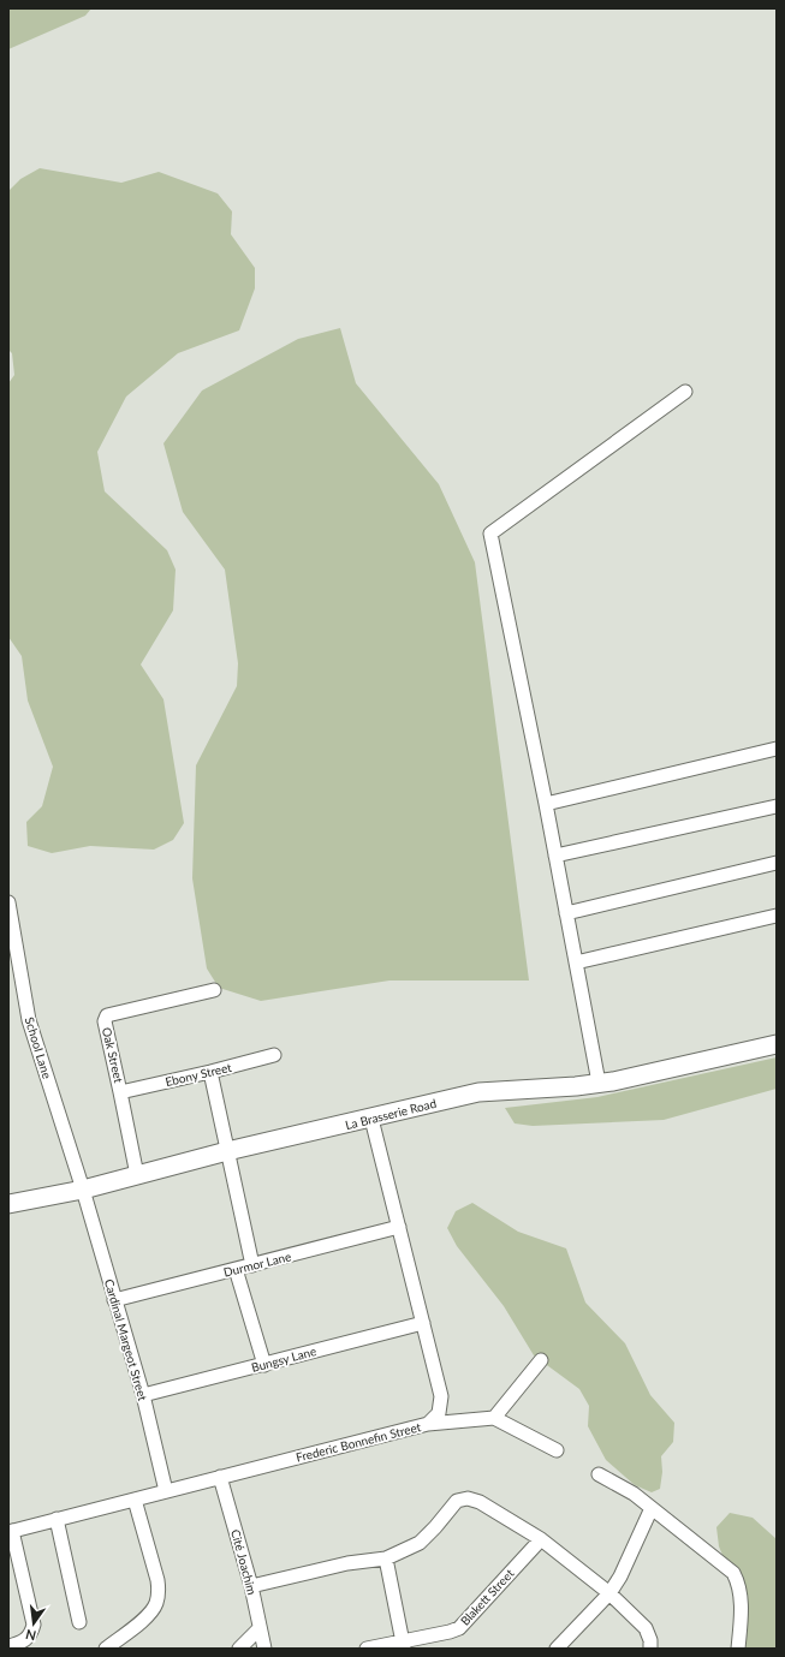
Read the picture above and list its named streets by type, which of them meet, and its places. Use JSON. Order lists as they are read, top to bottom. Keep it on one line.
{"streets":{"main road":["La Brasserie Road"],"street":["School Lane","Oak Street","Ebony Street","Durmor Lane","Cardinal Margeot Street","Bungsy Lane","Frederic Bonnefin Street","Cité Joachim","Blakett Street"]},"crossings":[["School Lane","La Brasserie Road"],["School Lane","Cardinal Margeot Street"],["Oak Street","Ebony Street"],["Oak Street","La Brasserie Road"],["La Brasserie Road","Cardinal Margeot Street"],["La Brasserie Road","Frederic Bonnefin Street"],["Durmor Lane","Cardinal Margeot Street"],["Durmor Lane","Frederic Bonnefin Street"],["Cardinal Margeot Street","Bungsy Lane"],["Cardinal Margeot Street","Frederic Bonnefin Street"],["Bungsy Lane","Frederic Bonnefin Street"],["Frederic Bonnefin Street","Cité Joachim"]],"north":"bottom"}
